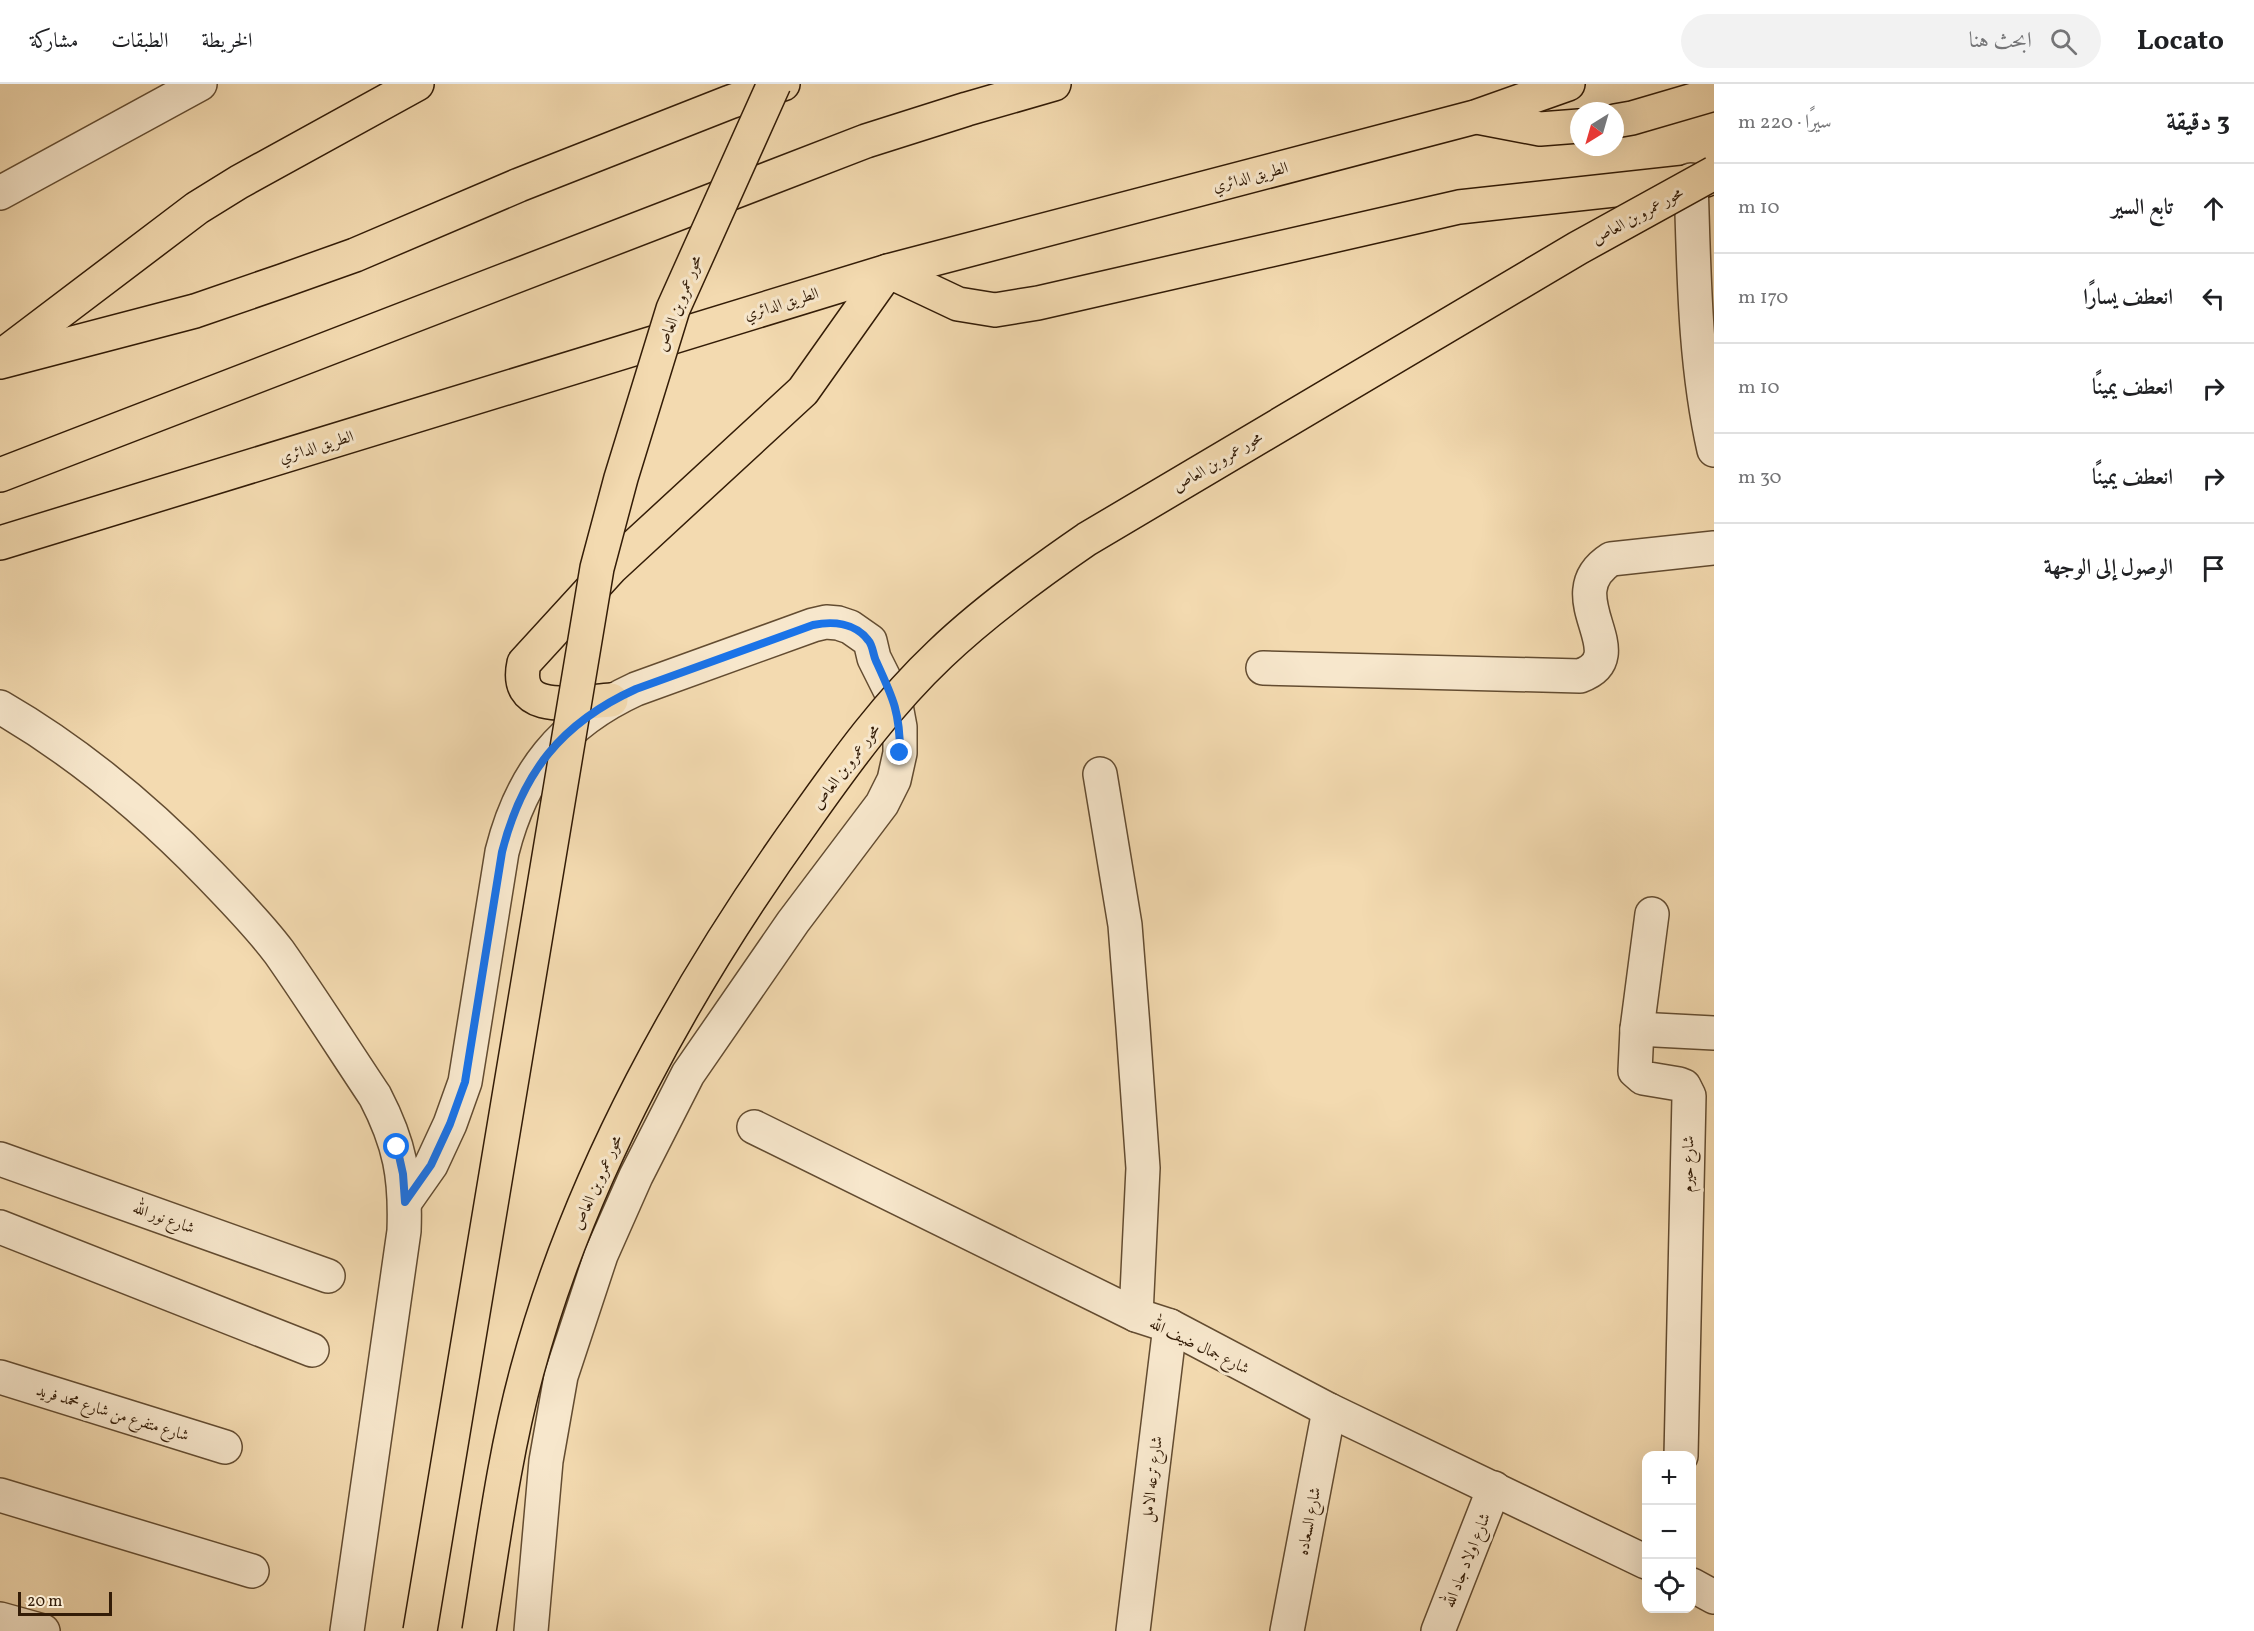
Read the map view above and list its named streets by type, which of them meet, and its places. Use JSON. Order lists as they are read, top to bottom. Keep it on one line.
{"streets":{"main road":["الطريق الدائري","محور عمرو بن العاص"],"street":["شارع حيرم","شارع نور الله","شارع جمال ضيف الله","شارع متفرع من شارع محمد فريد","شارع ترعه الامل","شارع السعاده","شارع اولاد جاد الله"]},"crossings":[["شارع جمال ضيف الله","شارع ترعه الامل"],["شارع جمال ضيف الله","شارع السعاده"],["شارع جمال ضيف الله","شارع اولاد جاد الله"]],"scale_bar":"20 m","north":"bottom left","page":{"header":"Locato","search":"ابحث هنا","nav":["الخريطة","الطبقات","مشاركة"],"heading":["3 دقيقة","سيرًا · 220 m"],"list":[["تابع السير","10 m"],["انعطف يسارًا","170 m"],["انعطف يمينًا","10 m"],["انعطف يمينًا","30 m"],"الوصول إلى الوجهة"],"map_buttons":["+","−"],"scale":"20 m"}}
